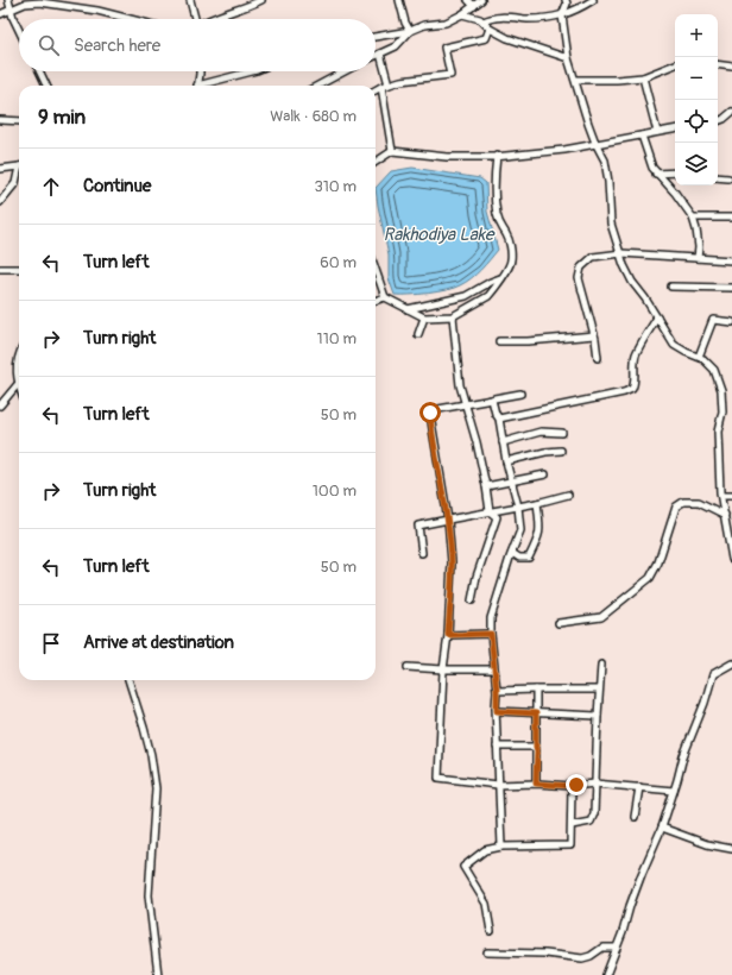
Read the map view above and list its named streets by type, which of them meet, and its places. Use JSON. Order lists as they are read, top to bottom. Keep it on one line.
{"water":["Rakhodiya Lake"],"page":{"map_buttons":["+","−"],"search":"Search here","heading":["9 min","Walk · 680 m"],"list":[["Continue","310 m"],["Turn left","60 m"],["Turn right","110 m"],["Turn left","50 m"],["Turn right","100 m"],["Turn left","50 m"],"Arrive at destination"]}}
